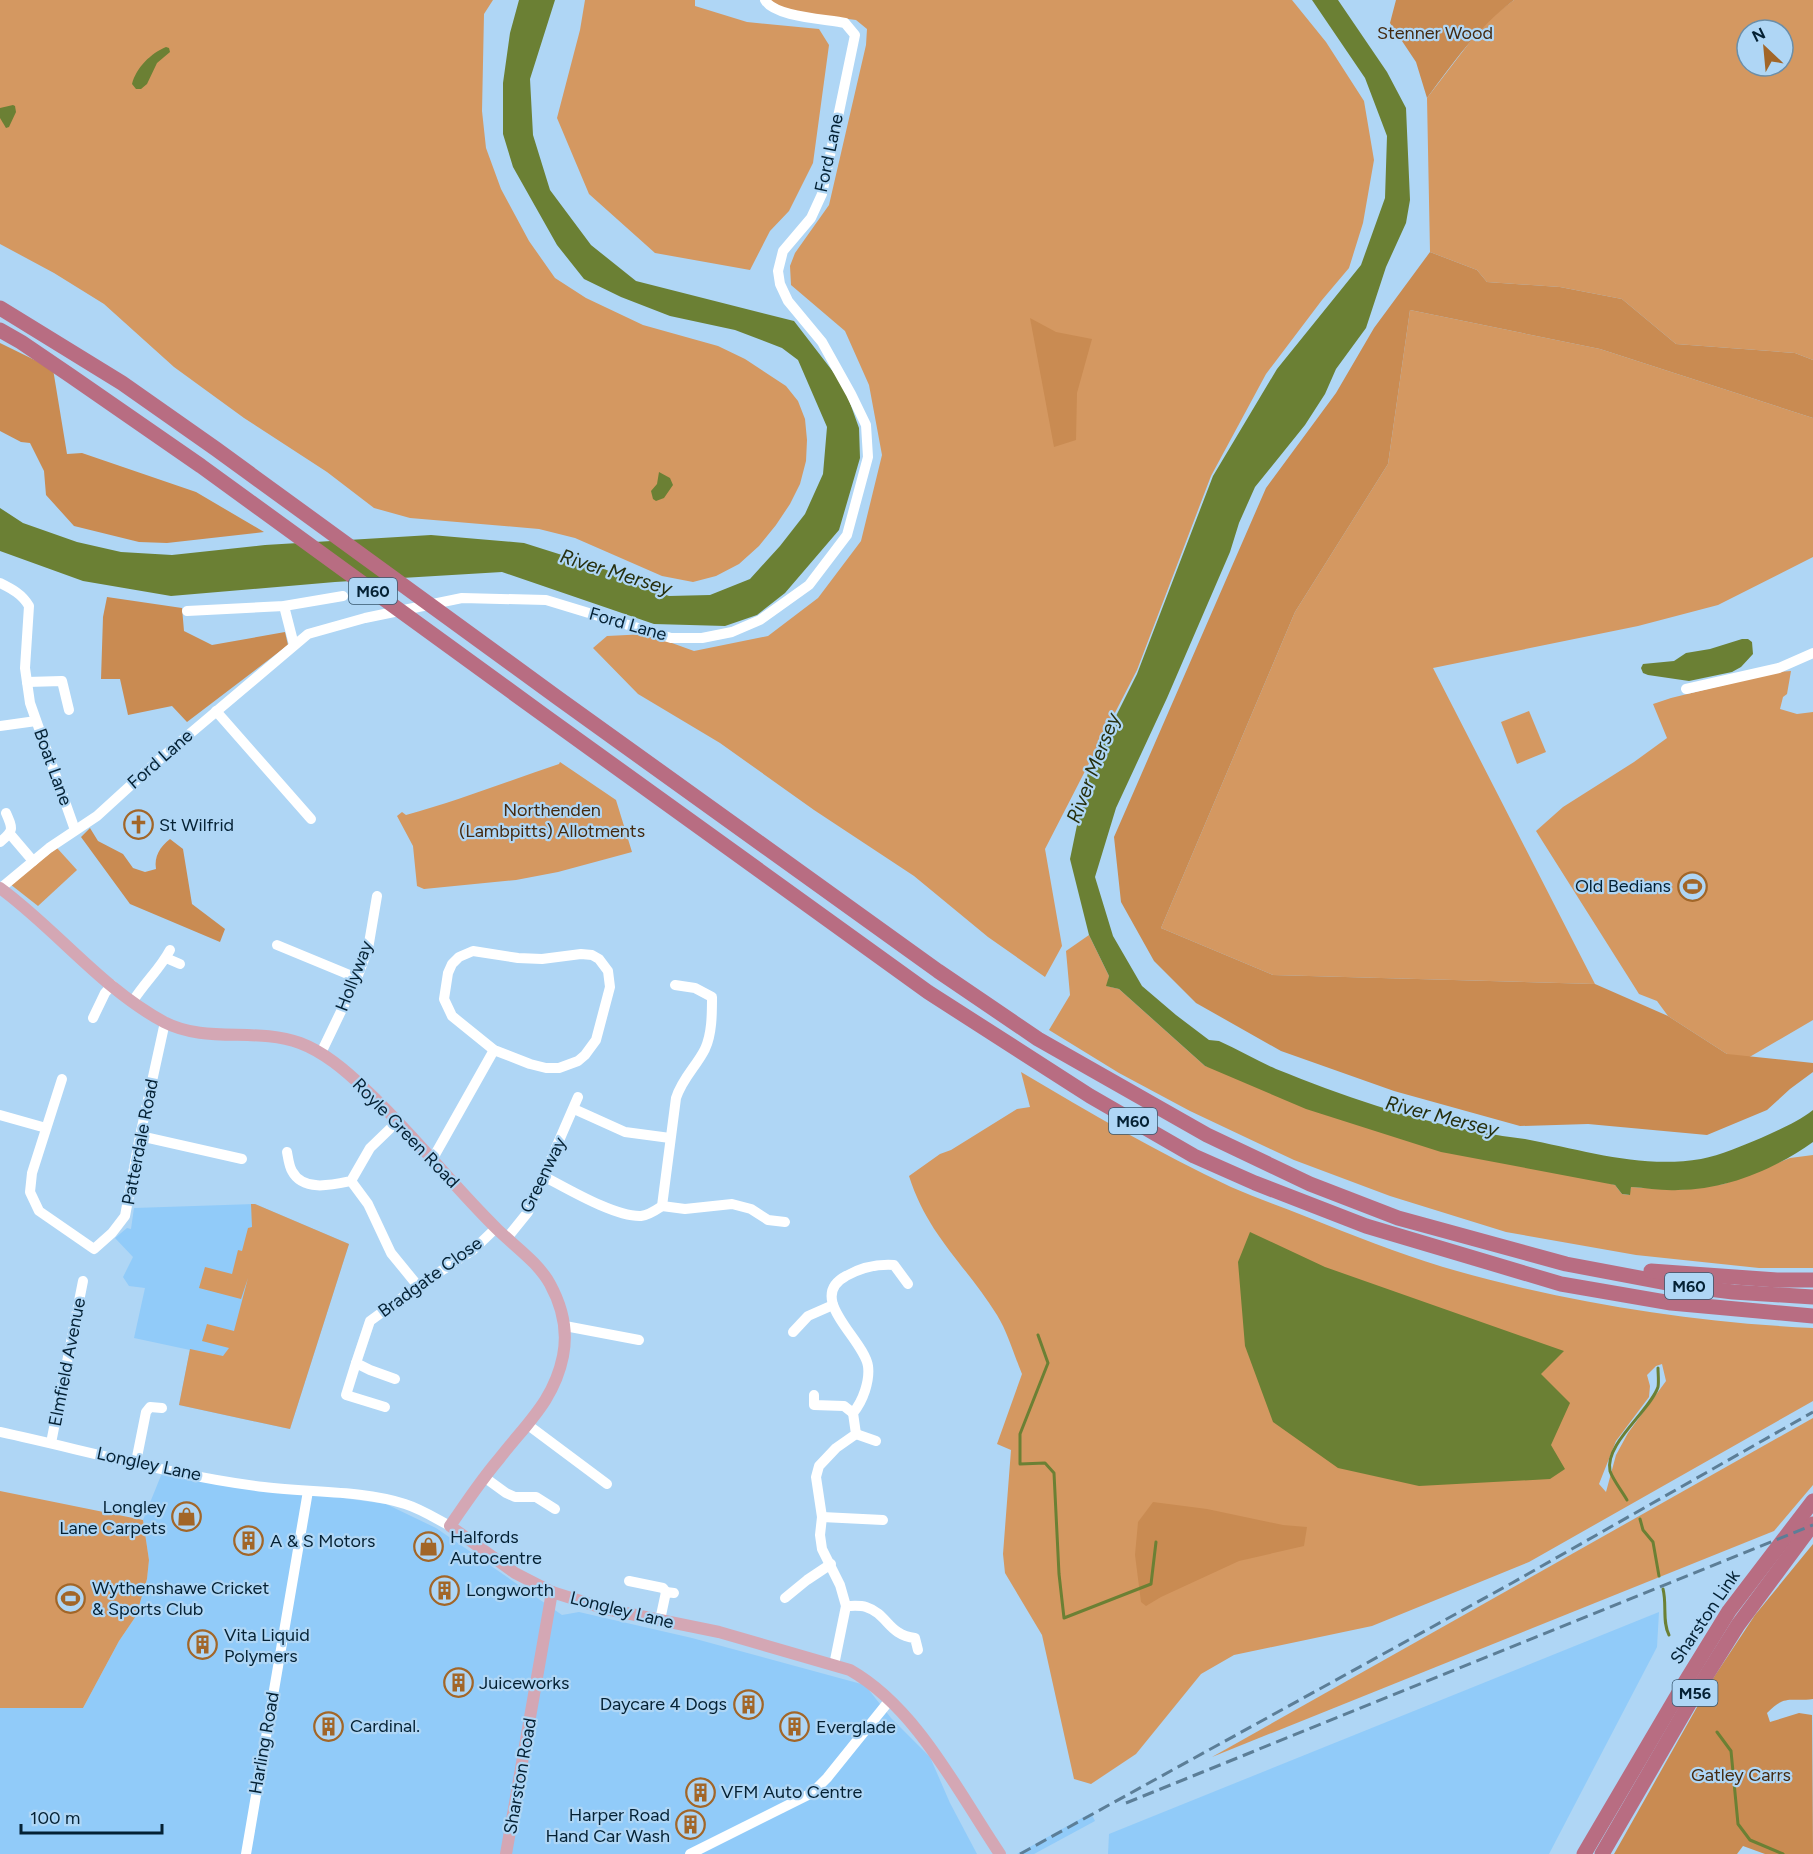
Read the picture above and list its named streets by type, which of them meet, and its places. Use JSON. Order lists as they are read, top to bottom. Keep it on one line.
{"streets":{"highway":["M60","Sharston Link","M56"],"main road":["Royle Green Road","Longley Lane","Sharston Road"],"street":["Ford Lane","Boat Lane","Hollyway","Patterdale Road","Greenway","Bradgate Close","Elmfield Avenue","Harling Road"]},"crossings":[["Ford Lane","Boat Lane"],["Ford Lane","Royle Green Road"],["Hollyway","Royle Green Road"],["Royle Green Road","Patterdale Road"],["Royle Green Road","Greenway"],["Royle Green Road","Bradgate Close"],["Royle Green Road","Longley Lane"],["Elmfield Avenue","Longley Lane"],["Longley Lane","Harling Road"],["Longley Lane","Sharston Road"]],"water":["River Mersey"],"parks":["Stenner Wood","Northenden (Lambpitts) Allotments","Gatley Carrs"],"places":{"church":["St Wilfrid"],"sports":["Old Bedians","Wythenshawe Cricket & Sports Club"],"shop":["Longley Lane Carpets","Halfords Autocentre"],"building":["A & S Motors","Longworth","Vita Liquid Polymers","Juiceworks","Daycare 4 Dogs","Cardinal.","Everglade","VFM Auto Centre","Harper Road Hand Car Wash"]},"scale_bar":"100 m","north":"top left"}
